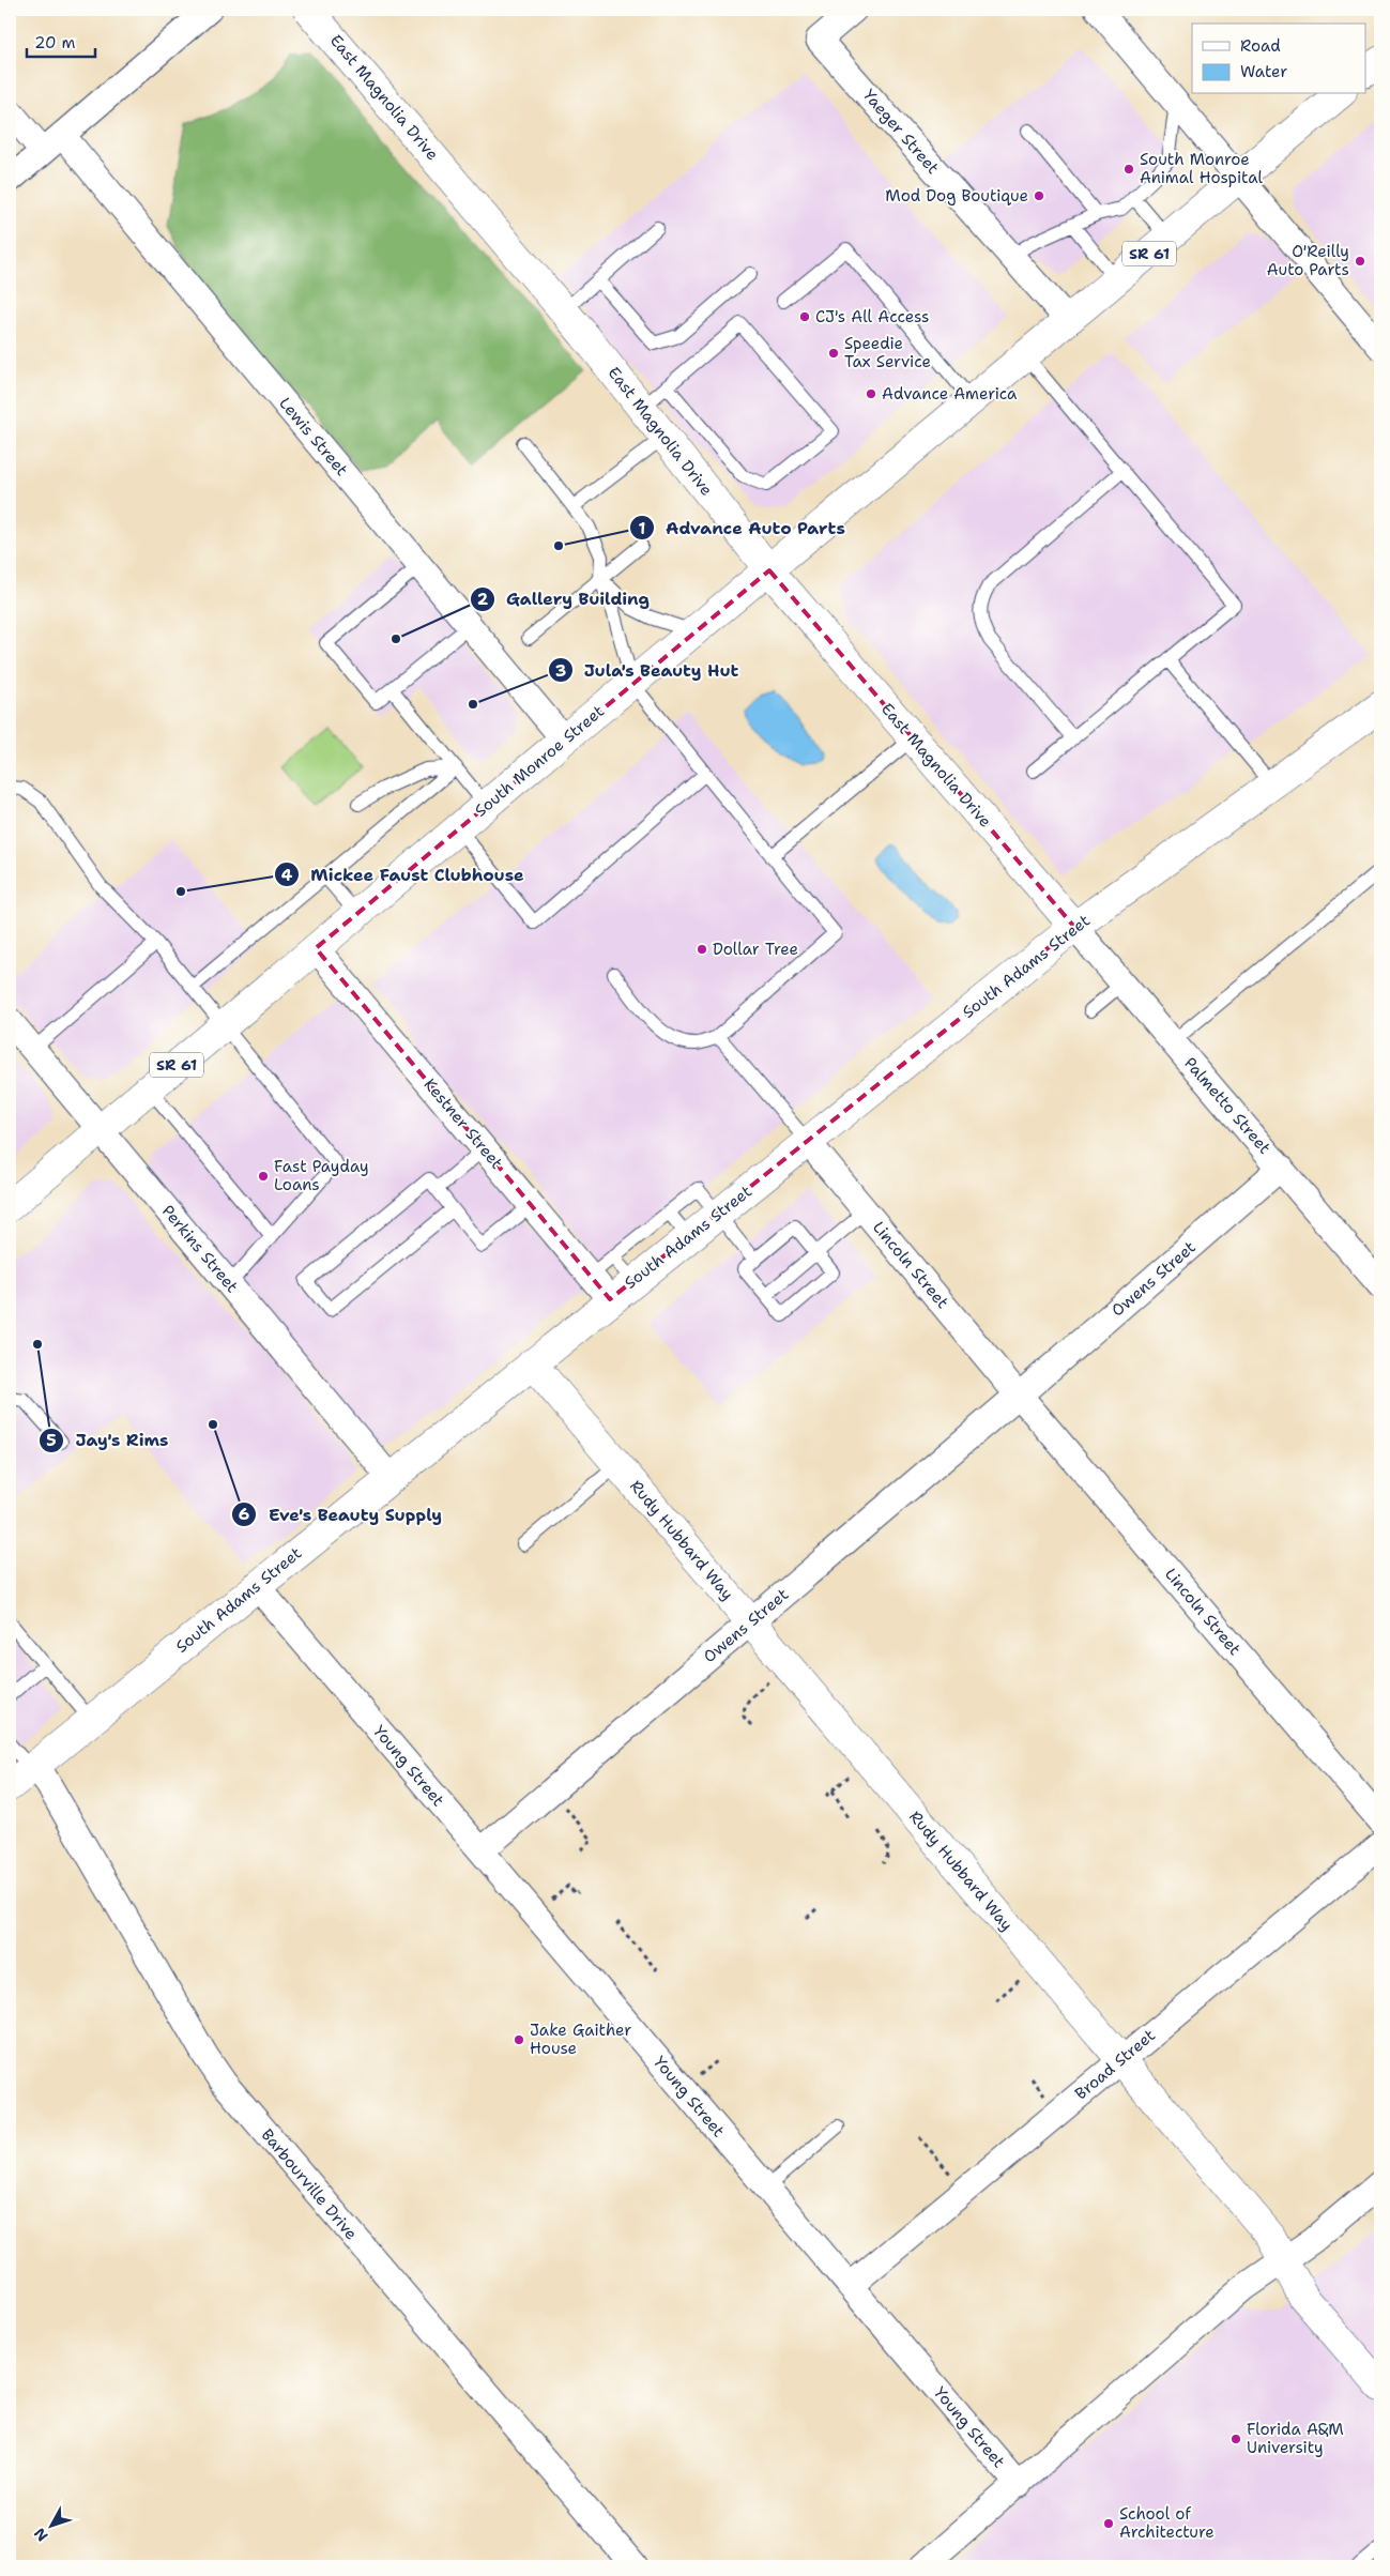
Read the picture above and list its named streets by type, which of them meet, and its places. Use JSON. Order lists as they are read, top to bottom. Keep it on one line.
{"streets":{"main road":["East Magnolia Drive","SR 61","South Monroe Street","South Adams Street","Rudy Hubbard Way"],"street":["Yaeger Street","Lewis Street","Palmetto Street","Kestner Street","Perkins Street","Lincoln Street","Owens Street","Young Street","Broad Street","Barbourville Drive"]},"crossings":[["East Magnolia Drive","South Monroe Street"],["East Magnolia Drive","South Adams Street"],["East Magnolia Drive","Palmetto Street"],["Yaeger Street","South Monroe Street"],["Lewis Street","South Monroe Street"],["South Monroe Street","Kestner Street"],["South Monroe Street","Perkins Street"],["South Adams Street","Palmetto Street"],["South Adams Street","Kestner Street"],["South Adams Street","Perkins Street"],["South Adams Street","Lincoln Street"],["South Adams Street","Rudy Hubbard Way"],["South Adams Street","Young Street"],["South Adams Street","Barbourville Drive"],["Palmetto Street","Owens Street"],["Lincoln Street","Owens Street"],["Owens Street","Rudy Hubbard Way"],["Owens Street","Young Street"],["Rudy Hubbard Way","Broad Street"],["Young Street","Broad Street"]],"places":["South Monroe Animal Hospital","Mod Dog Boutique","O'Reilly Auto Parts","CJ's All Access","Speedie Tax Service","Advance America","Advance Auto Parts","Gallery Building","Jula's Beauty Hut","Mickee Faust Clubhouse","Dollar Tree","Fast Payday Loans","Jay's Rims","Eve's Beauty Supply","Jake Gaither House","Florida A&M University","School of Architecture"],"legend":["Road","Water"],"scale_bar":"20 m","north":"bottom left"}
